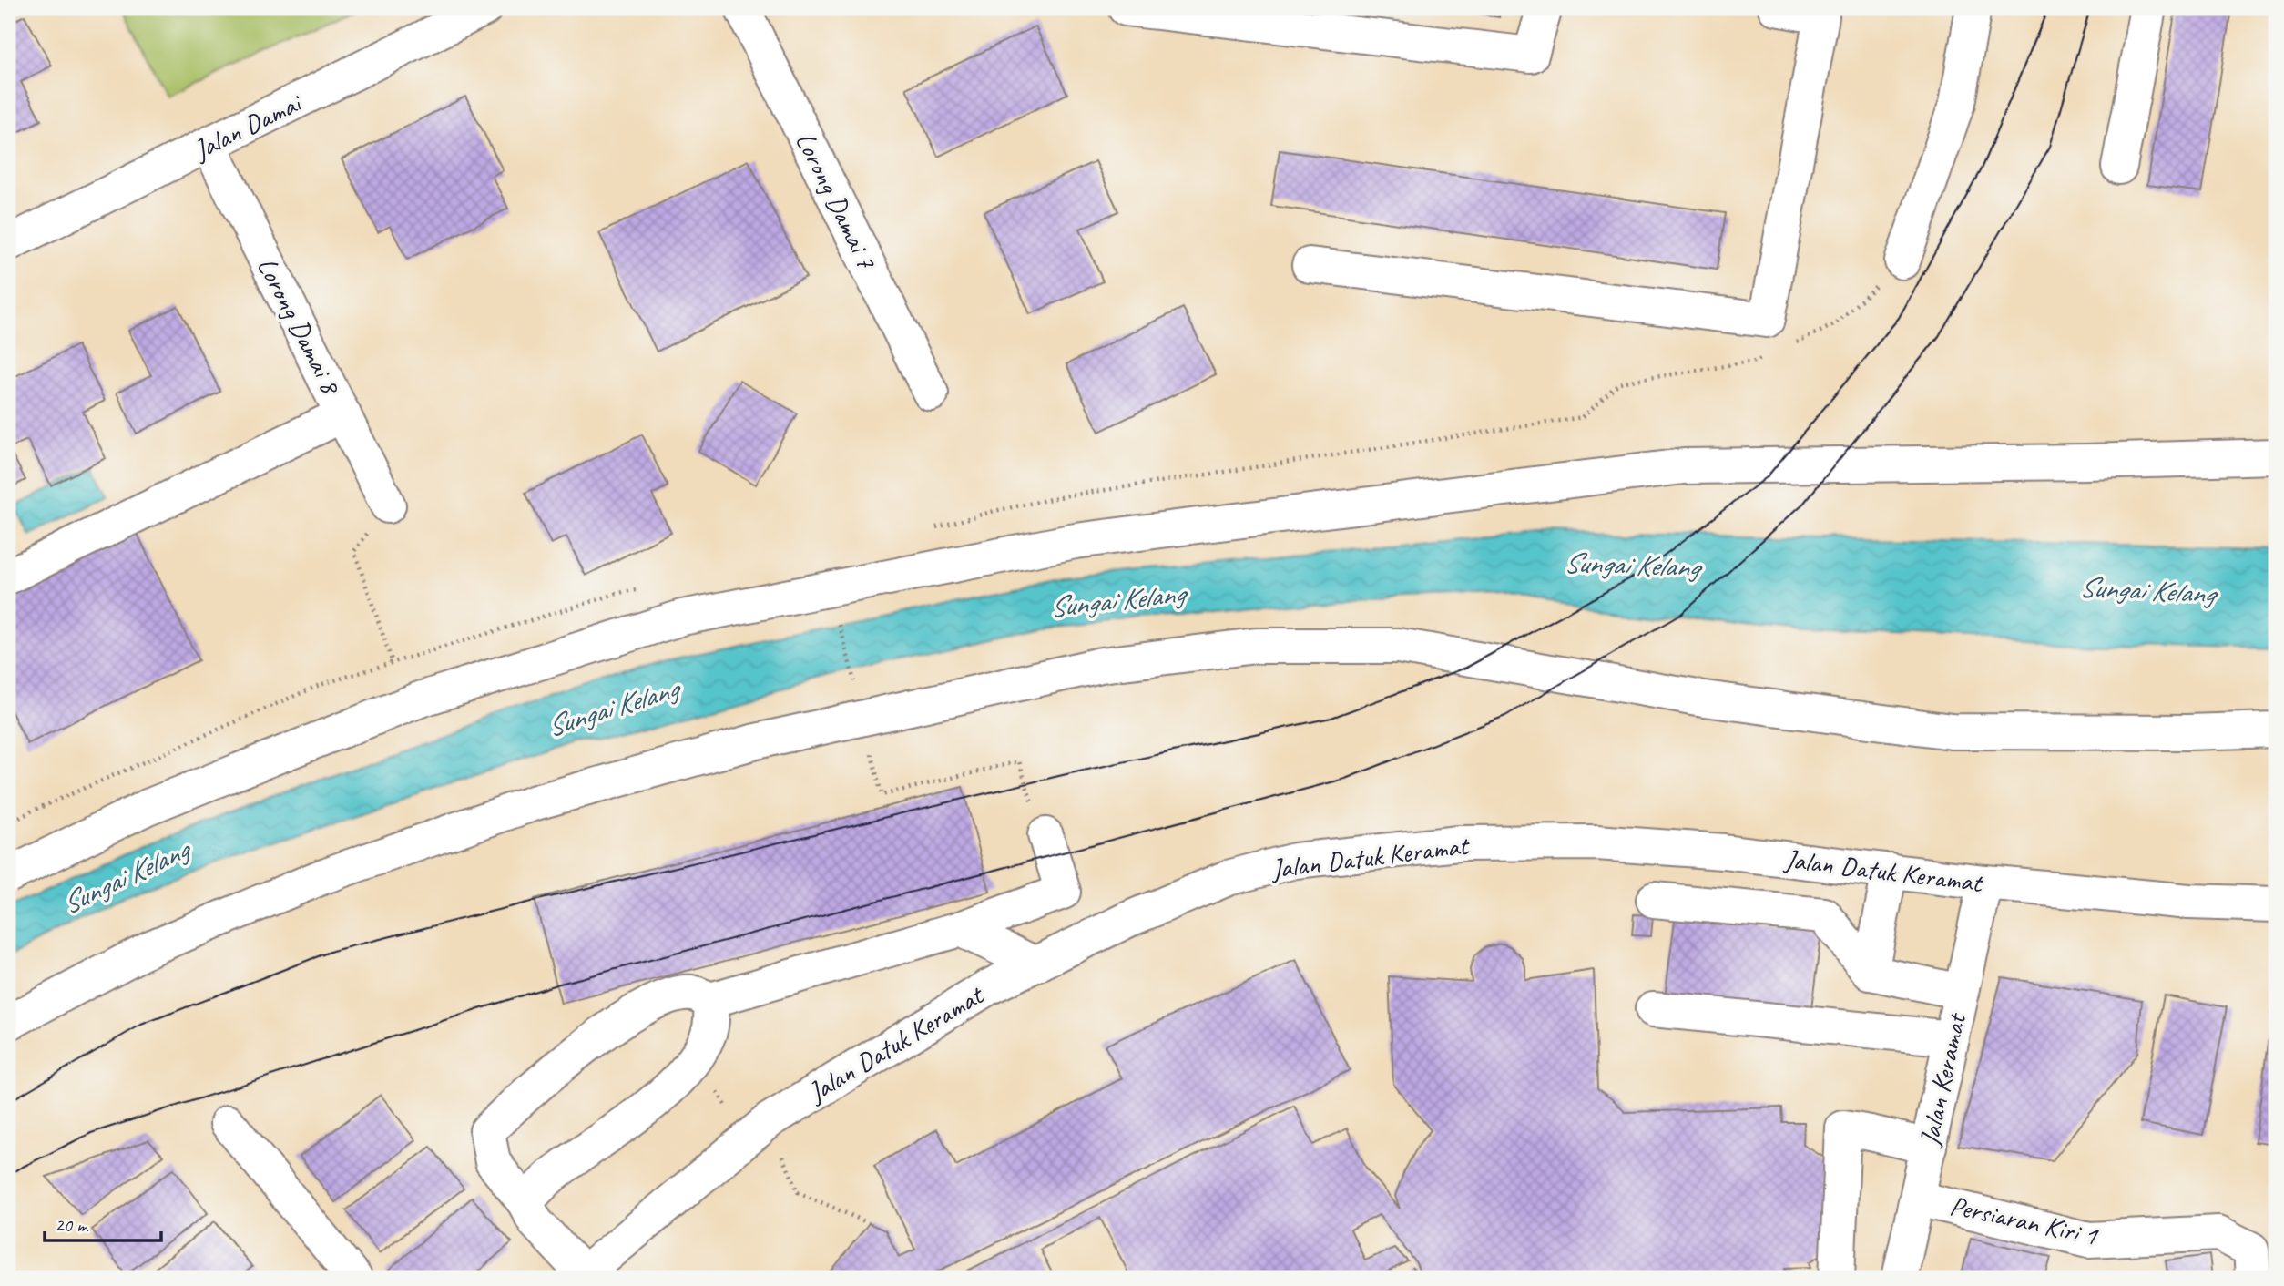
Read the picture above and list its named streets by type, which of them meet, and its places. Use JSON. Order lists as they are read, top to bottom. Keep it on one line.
{"streets":{"main road":["Jalan Damai","Lorong Damai 7","Lorong Damai 8","Jalan Datuk Keramat","Jalan Keramat","Persiaran Kiri 1"]},"crossings":[["Jalan Damai","Lorong Damai 8"],["Jalan Datuk Keramat","Jalan Keramat"],["Jalan Keramat","Persiaran Kiri 1"]],"water":["Sungai Kelang"],"scale_bar":"20 m"}
